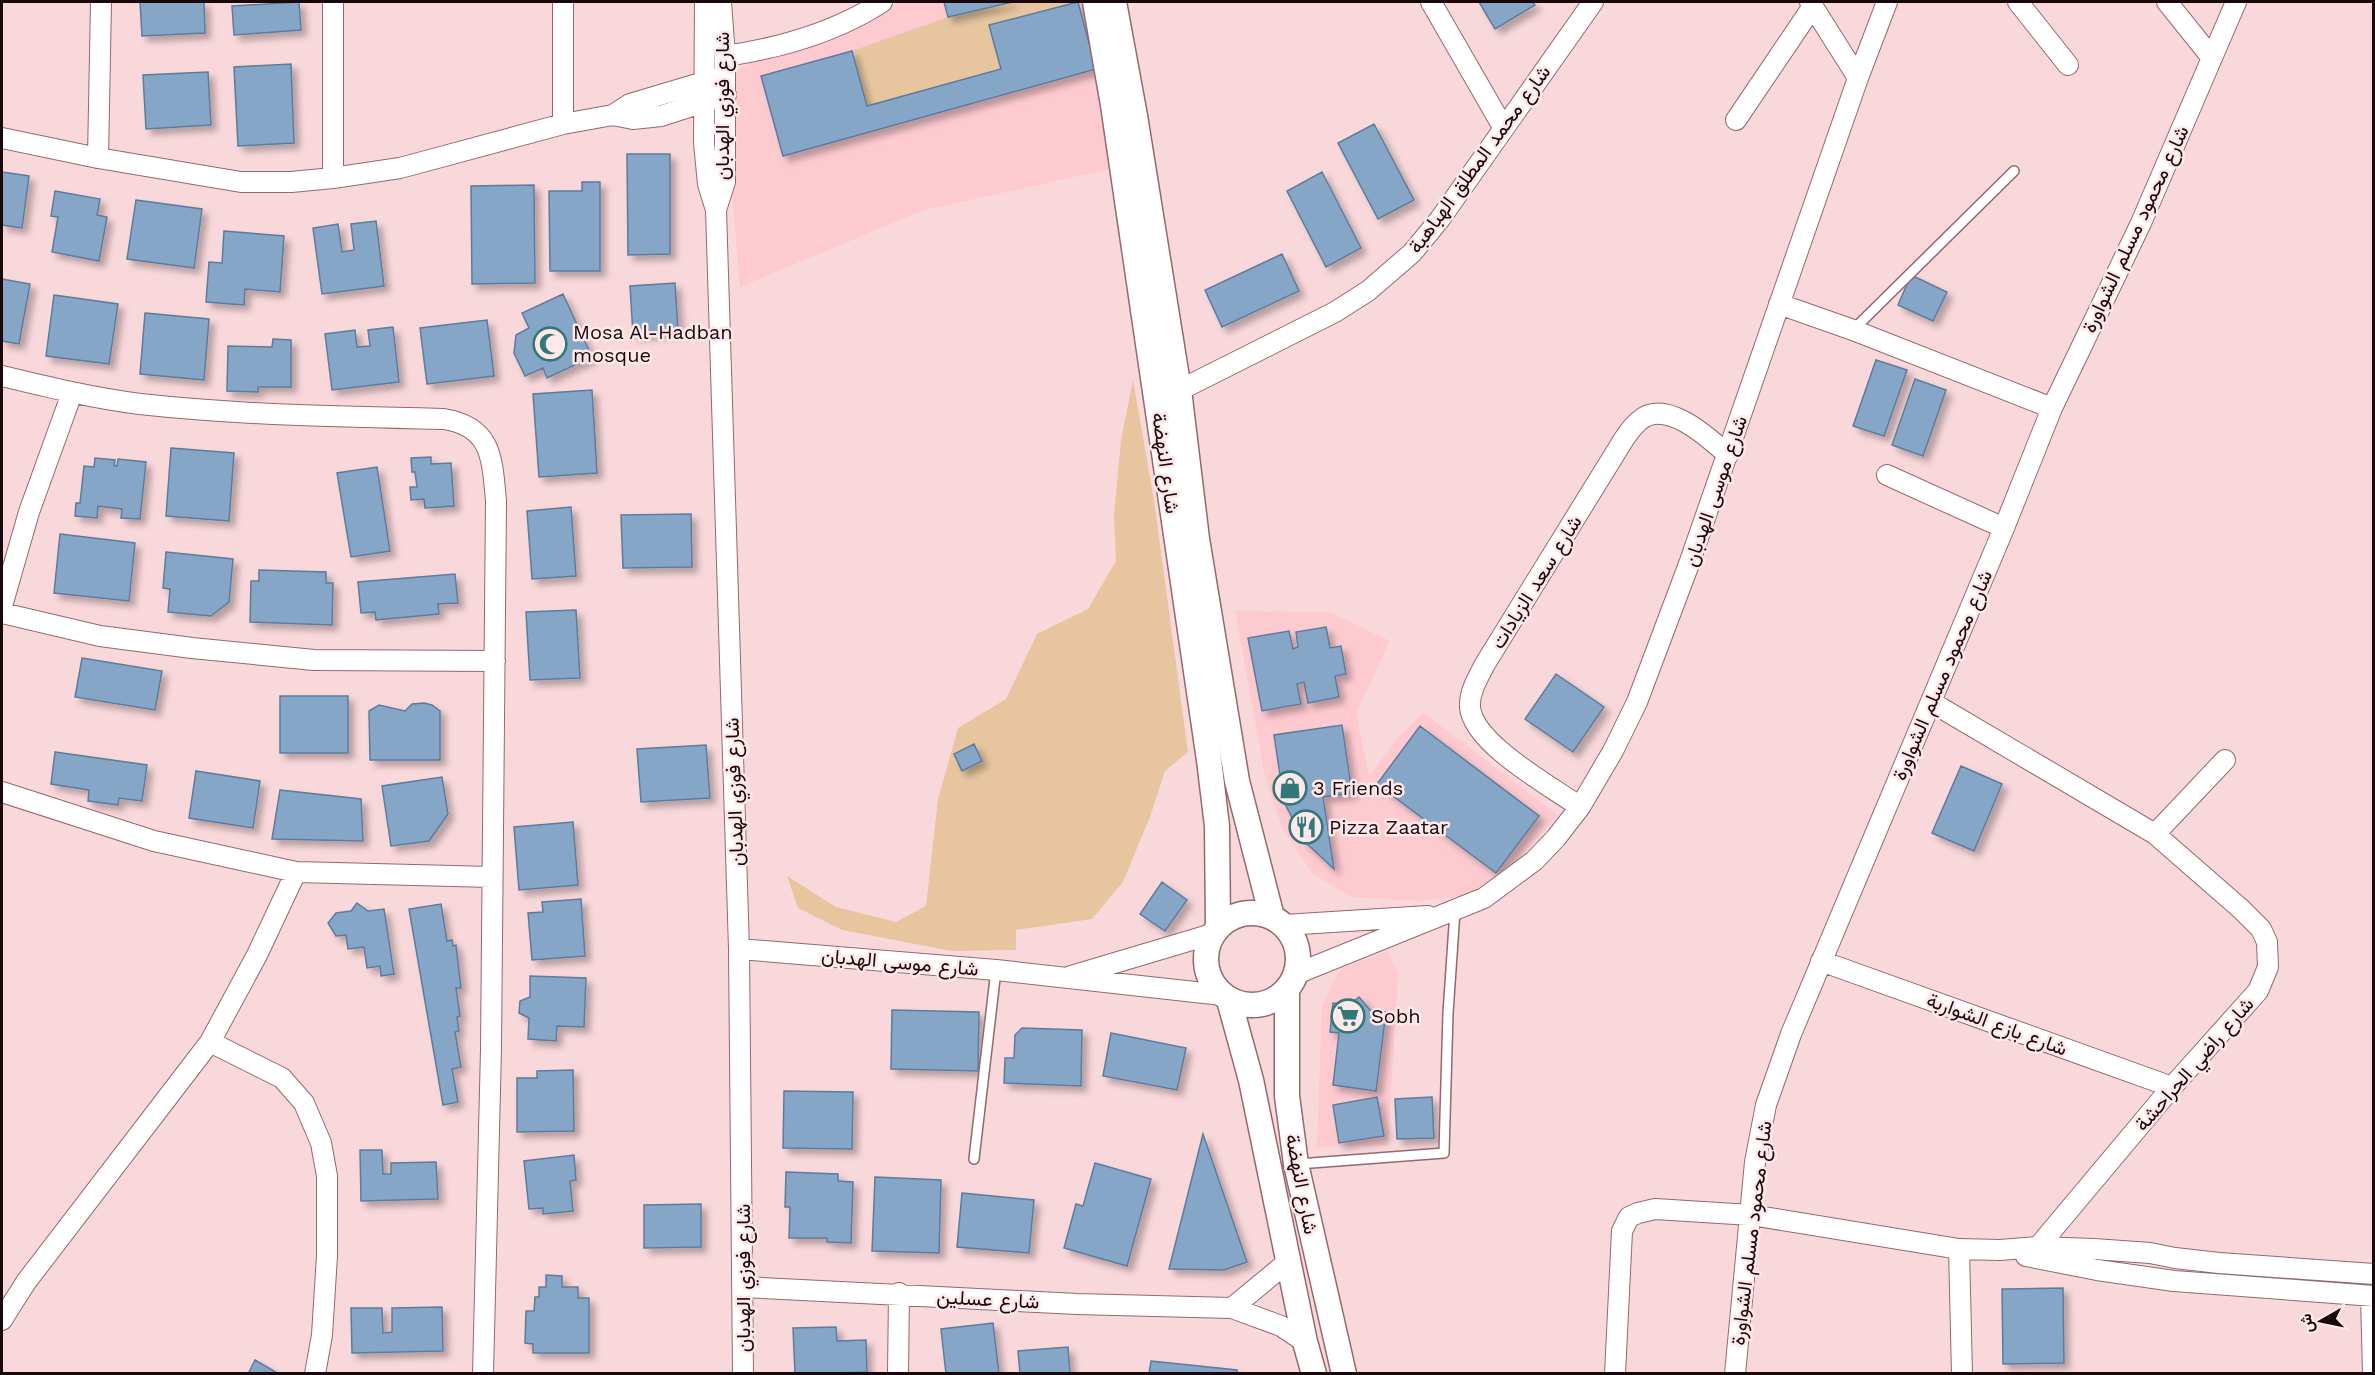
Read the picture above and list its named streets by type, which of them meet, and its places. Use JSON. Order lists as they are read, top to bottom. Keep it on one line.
{"streets":{"street":["شارع فوزي الهدبان","شارع محمد المطلق الهباهبة","شارع محمود مسلم الشواورة","شارع النهضة","شارع موسى الهدبان","شارع سعد الزيادات","شارع بازع الشواربة","شارع راضي الحراحشة","شارع عسلين"]},"crossings":[["شارع فوزي الهدبان","شارع موسى الهدبان"],["شارع فوزي الهدبان","شارع عسلين"],["شارع محمد المطلق الهباهبة","شارع النهضة"],["شارع محمود مسلم الشواورة","شارع بازع الشواربة"],["شارع محمود مسلم الشواورة","شارع راضي الحراحشة"],["شارع النهضة","شارع موسى الهدبان"],["شارع النهضة","شارع عسلين"],["شارع موسى الهدبان","شارع سعد الزيادات"],["شارع بازع الشواربة","شارع راضي الحراحشة"]],"places":{"mosque":["Mosa Al-Hadban mosque"],"shop":["3 Friends"],"restaurant":["Pizza Zaatar"],"supermarket":["Sobh"]},"north":"left"}
